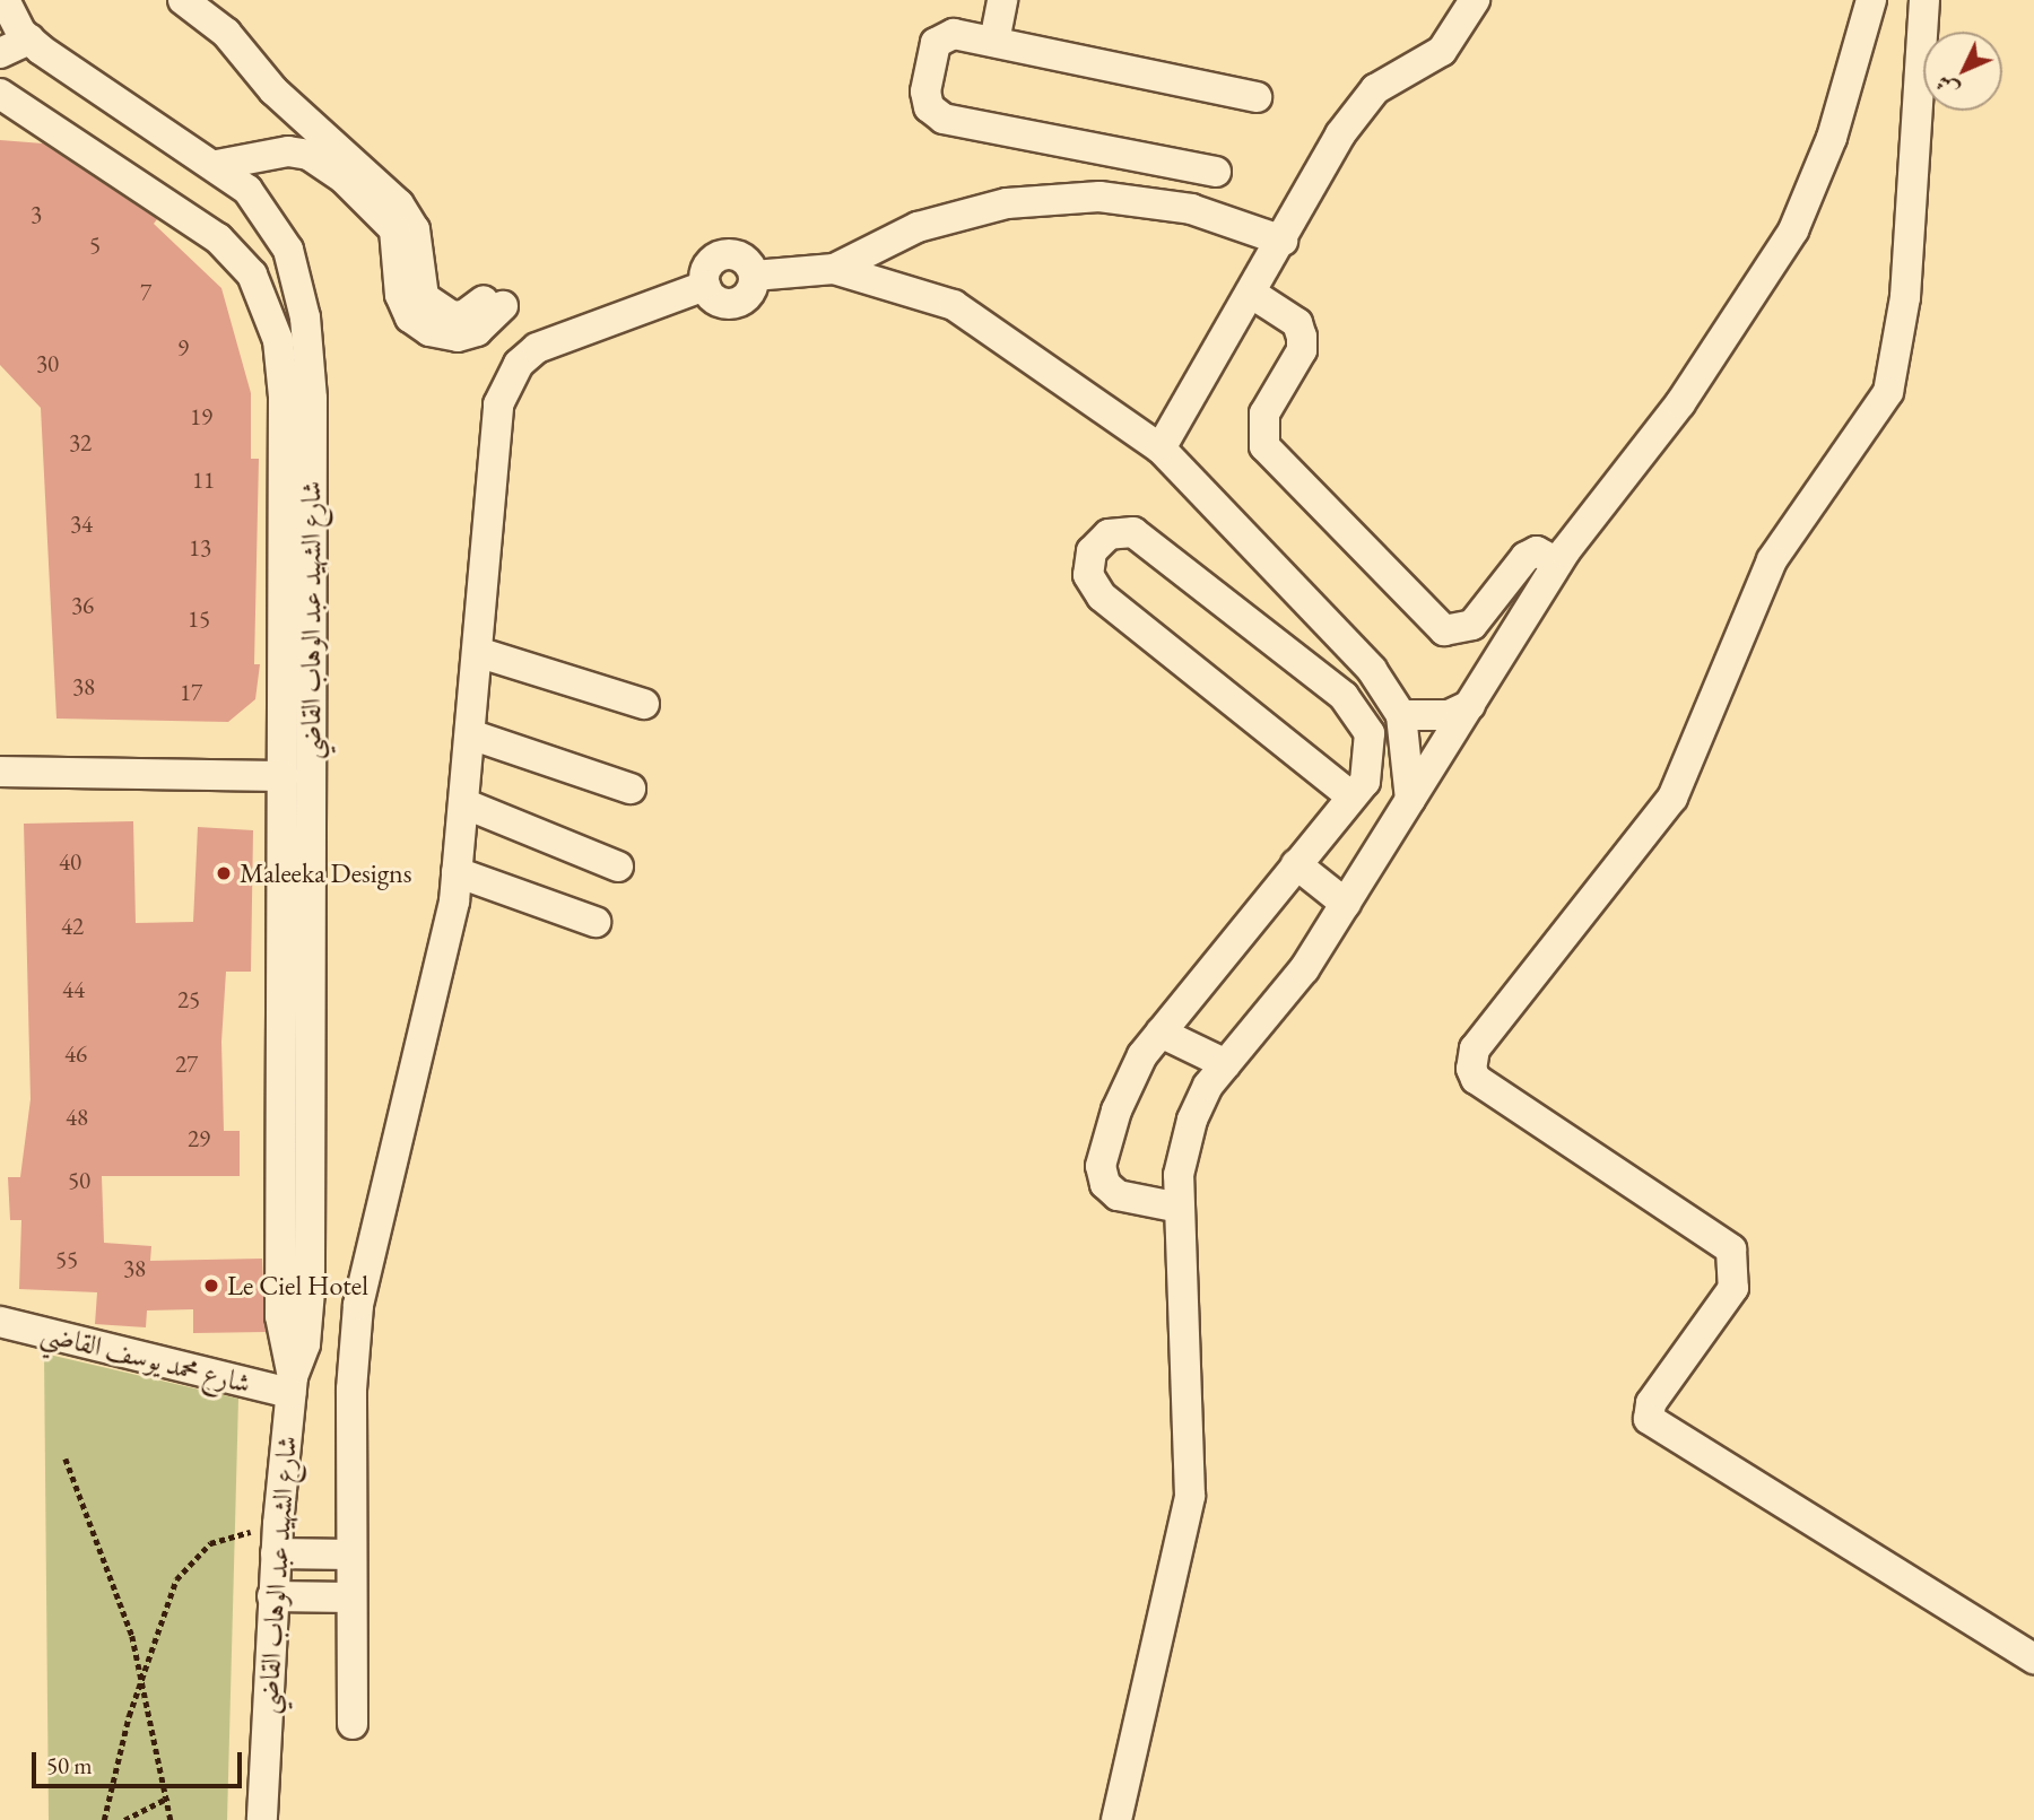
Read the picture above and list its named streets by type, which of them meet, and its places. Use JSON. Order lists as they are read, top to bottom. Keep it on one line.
{"streets":{"street":["شارع الشهيد عبد الوهاب القاضي","شارع محمد يوسف القاضي"]},"crossings":[["شارع الشهيد عبد الوهاب القاضي","شارع محمد يوسف القاضي"]],"places":["Maleeka Designs","Le Ciel Hotel"],"house_numbers":["3","5","7","9","30","19","32","11","34","13","36","15","38","17","40","42","44","25","46","27","48","29","50","55","38"],"scale_bar":"50 m","north":"bottom left"}
